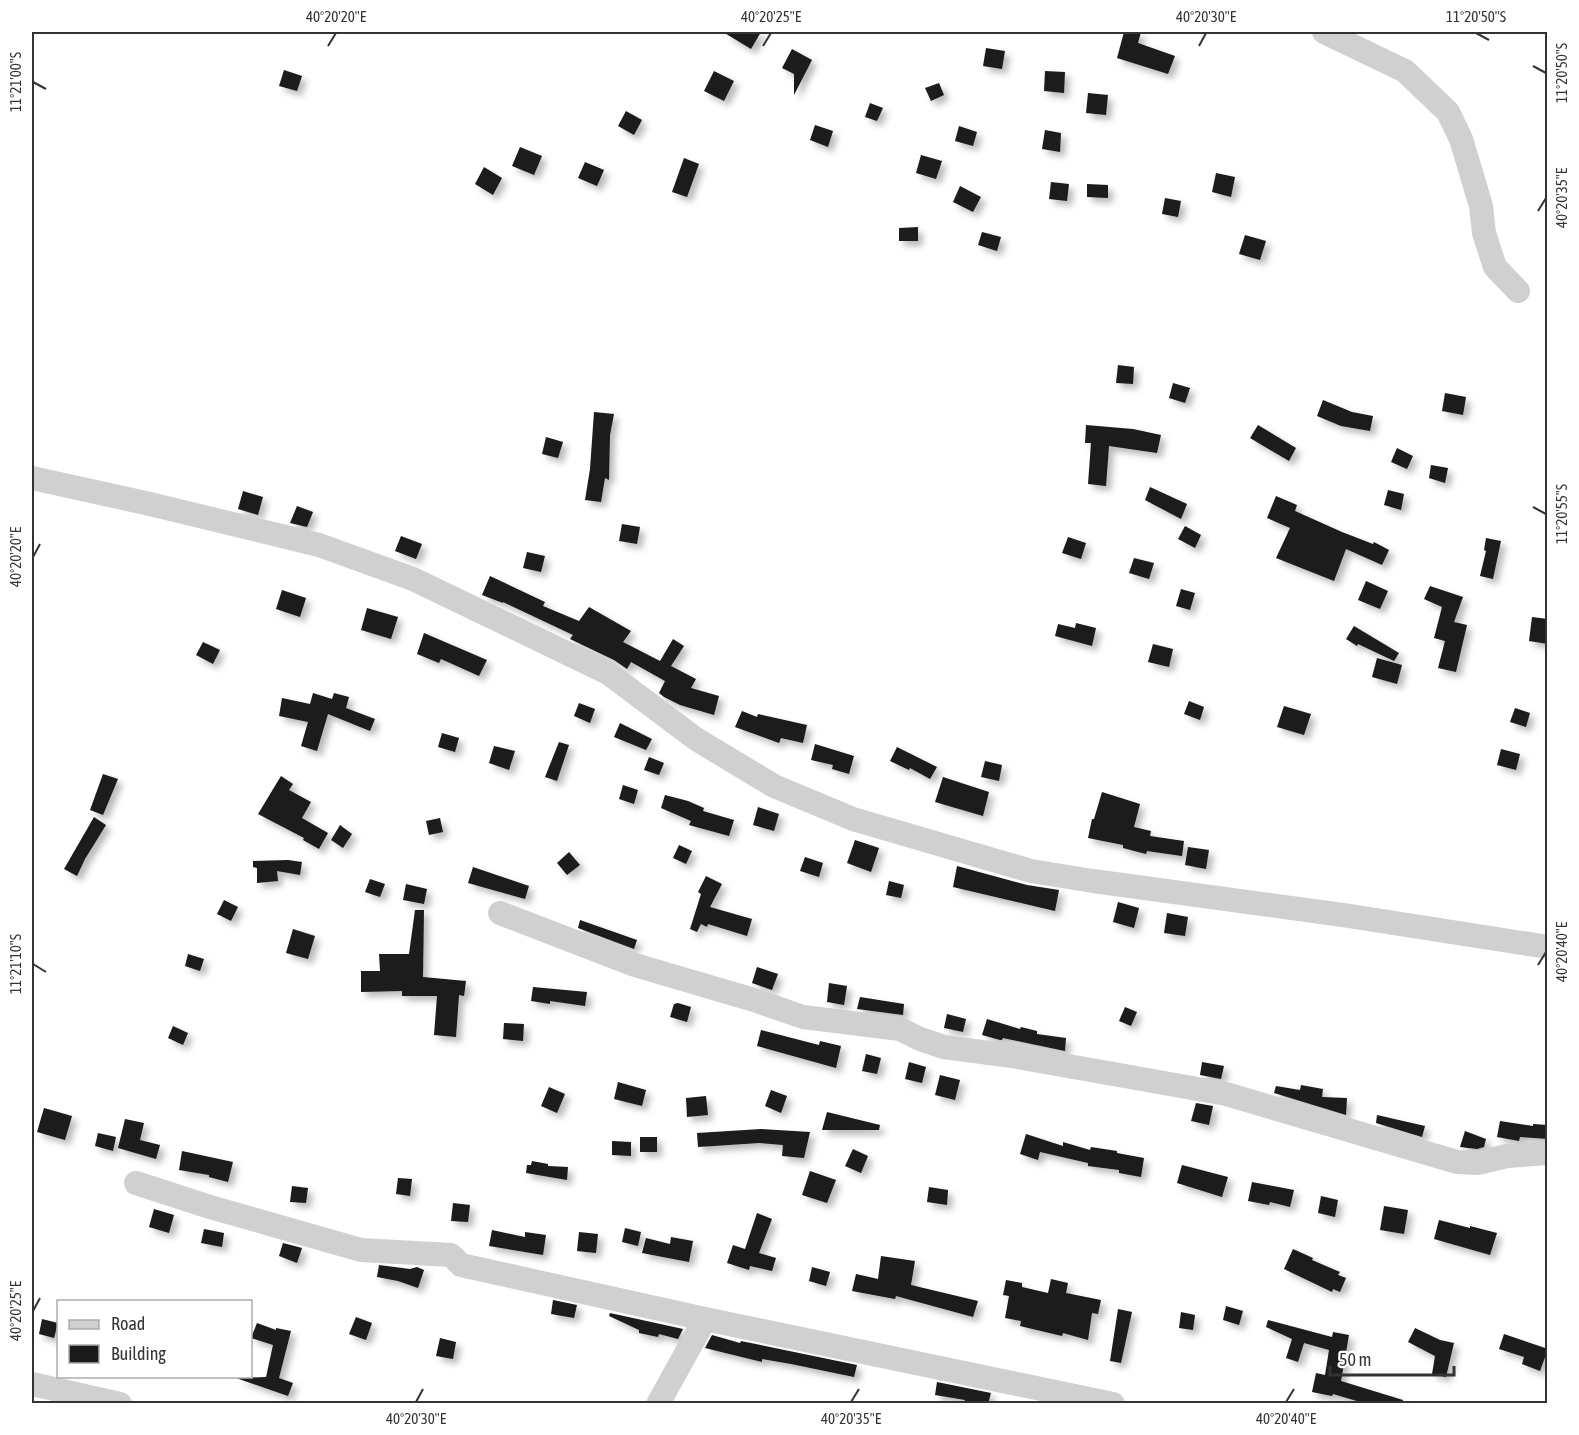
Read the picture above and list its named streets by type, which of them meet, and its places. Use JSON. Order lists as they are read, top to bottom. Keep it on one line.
{"legend":["Road","Building"],"scale_bar":"50 m","coordinates":["40°20'20\"E","40°20'25\"E","40°20'30\"E","11°20'50\"S","11°21'00\"S","40°20'35\"E","11°20'55\"S","40°20'40\"E","11°21'10\"S"]}
